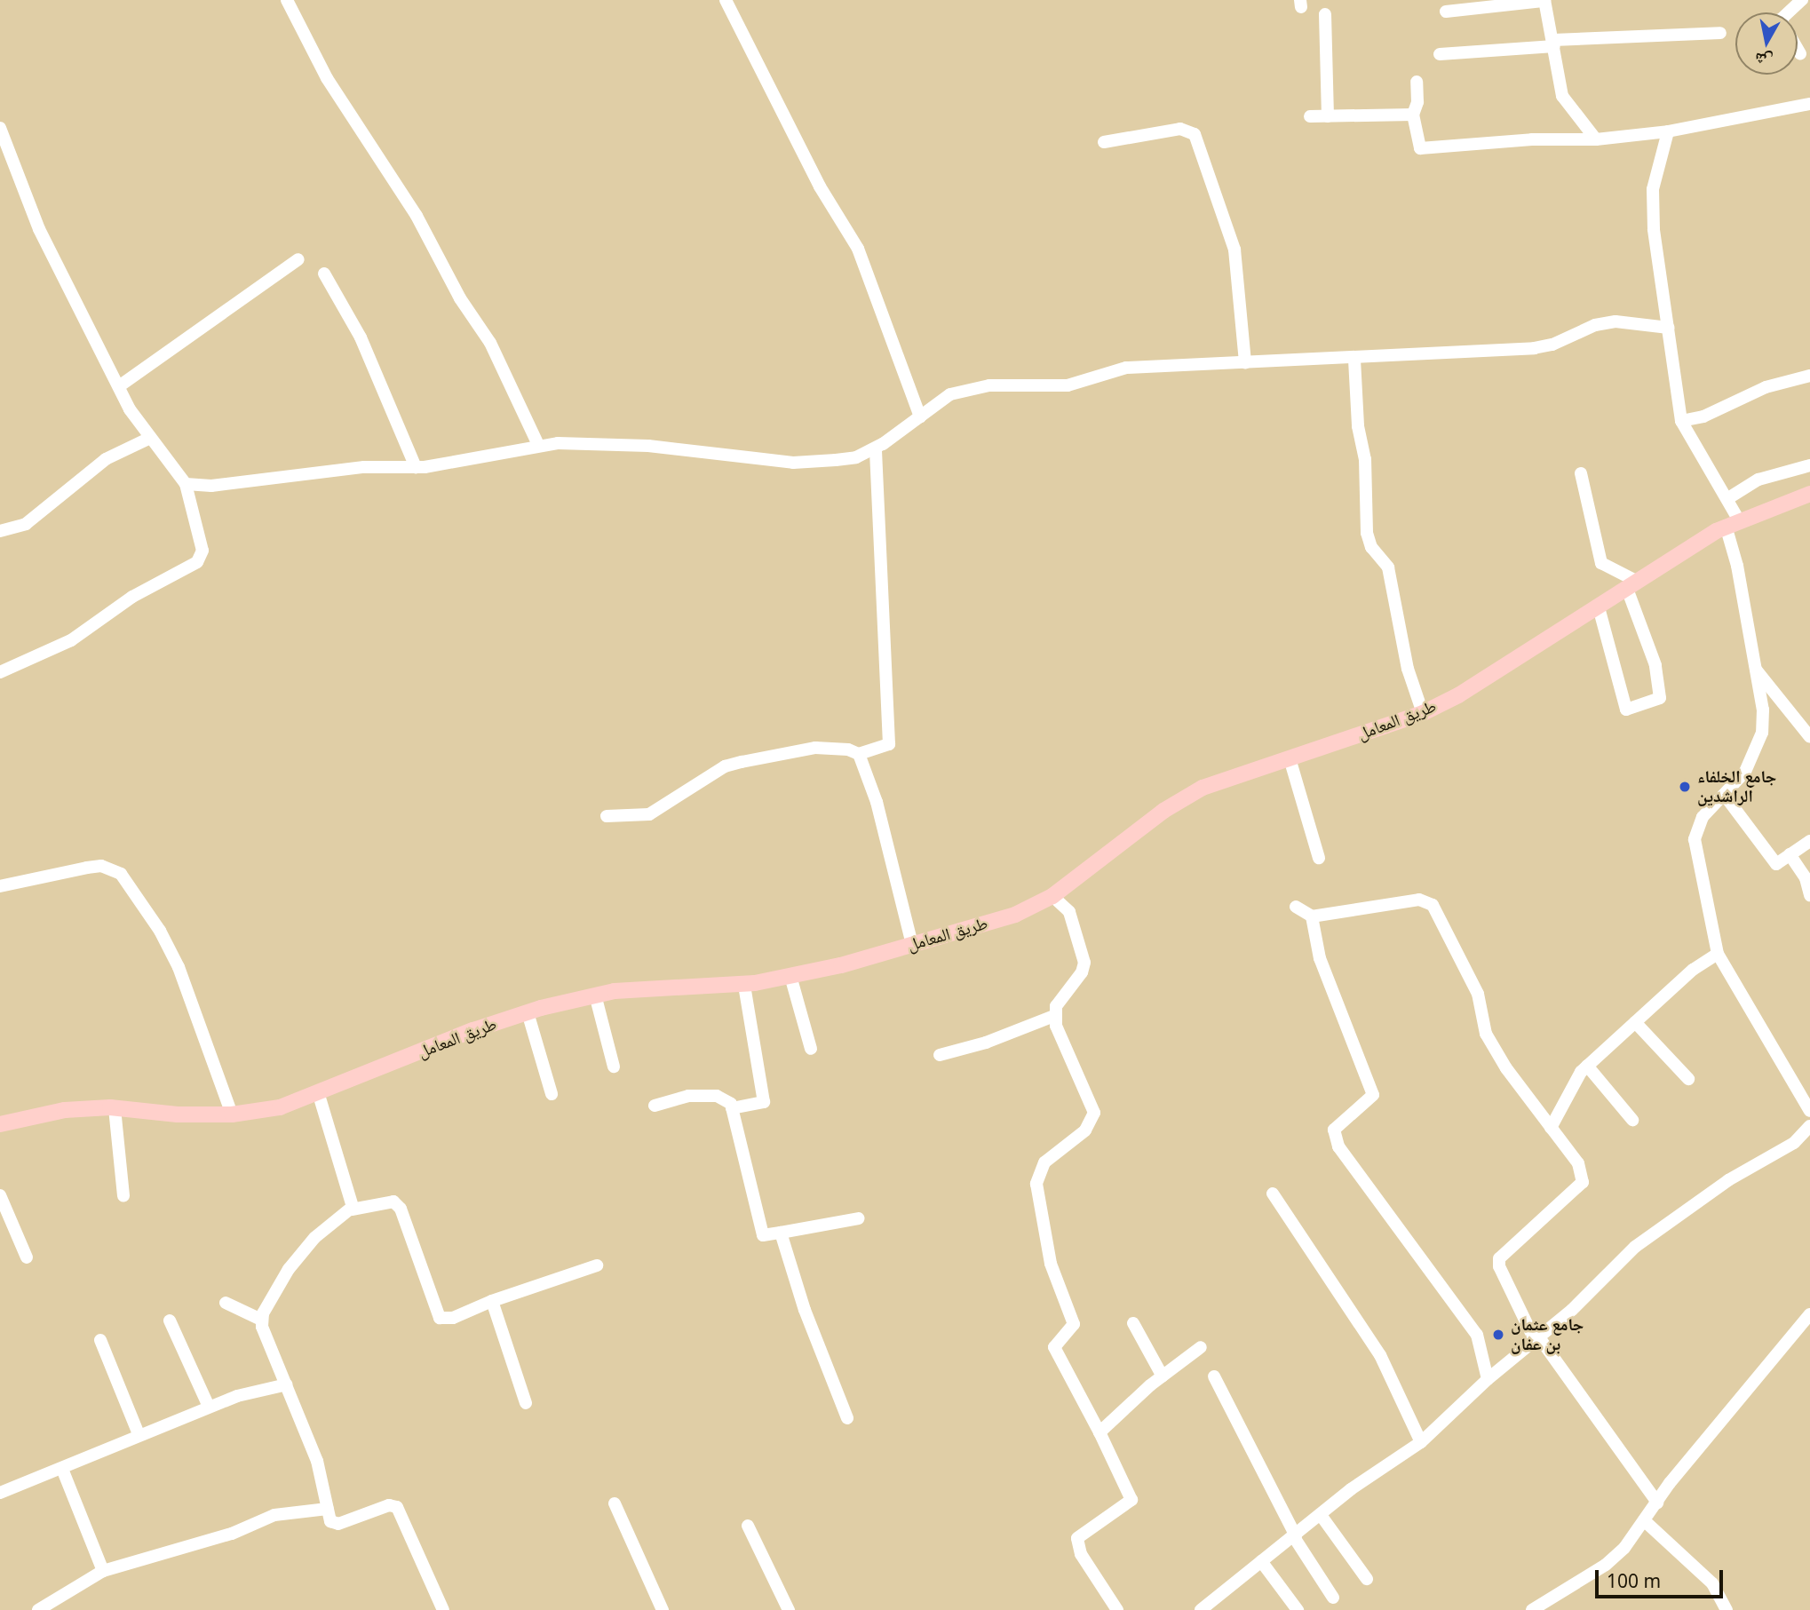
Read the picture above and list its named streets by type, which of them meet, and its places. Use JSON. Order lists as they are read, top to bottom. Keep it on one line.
{"streets":{"main road":["طريق المعامل"]},"places":["جامع الخلفاء الراشدين","جامع عثمان بن عفان"],"scale_bar":"100 m","north":"bottom"}
